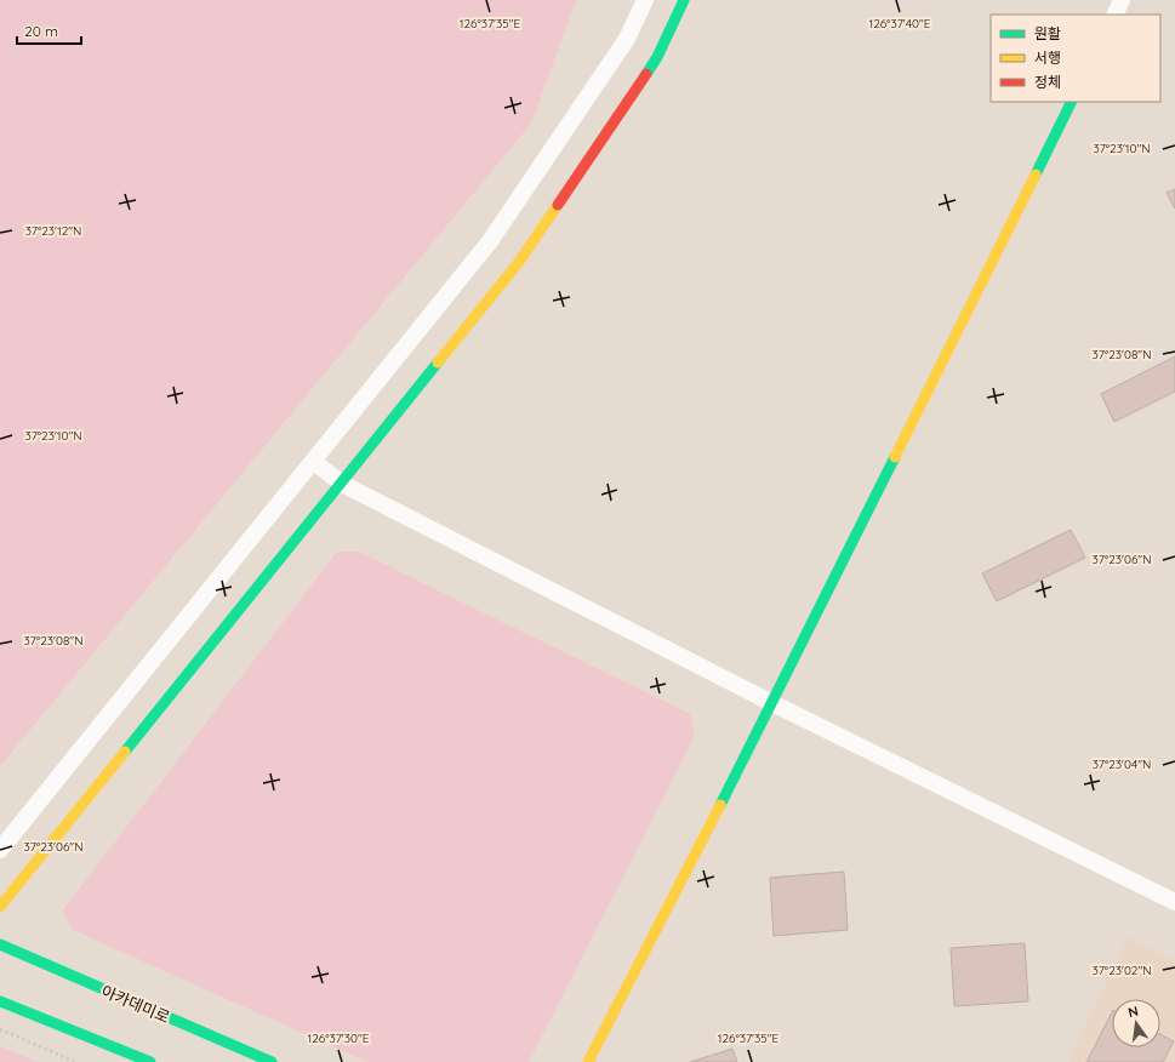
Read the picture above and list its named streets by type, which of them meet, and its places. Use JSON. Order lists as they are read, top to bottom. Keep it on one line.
{"streets":{"street":["아카데미로"]},"legend":["원활","서행","정체"],"scale_bar":"20 m","north":"top","coordinates":["126°37'35\"E","126°37'40\"E","37°23'10\"N","37°23'12\"N","37°23'08\"N","37°23'06\"N","37°23'04\"N","37°23'02\"N","126°37'30\"E"]}
